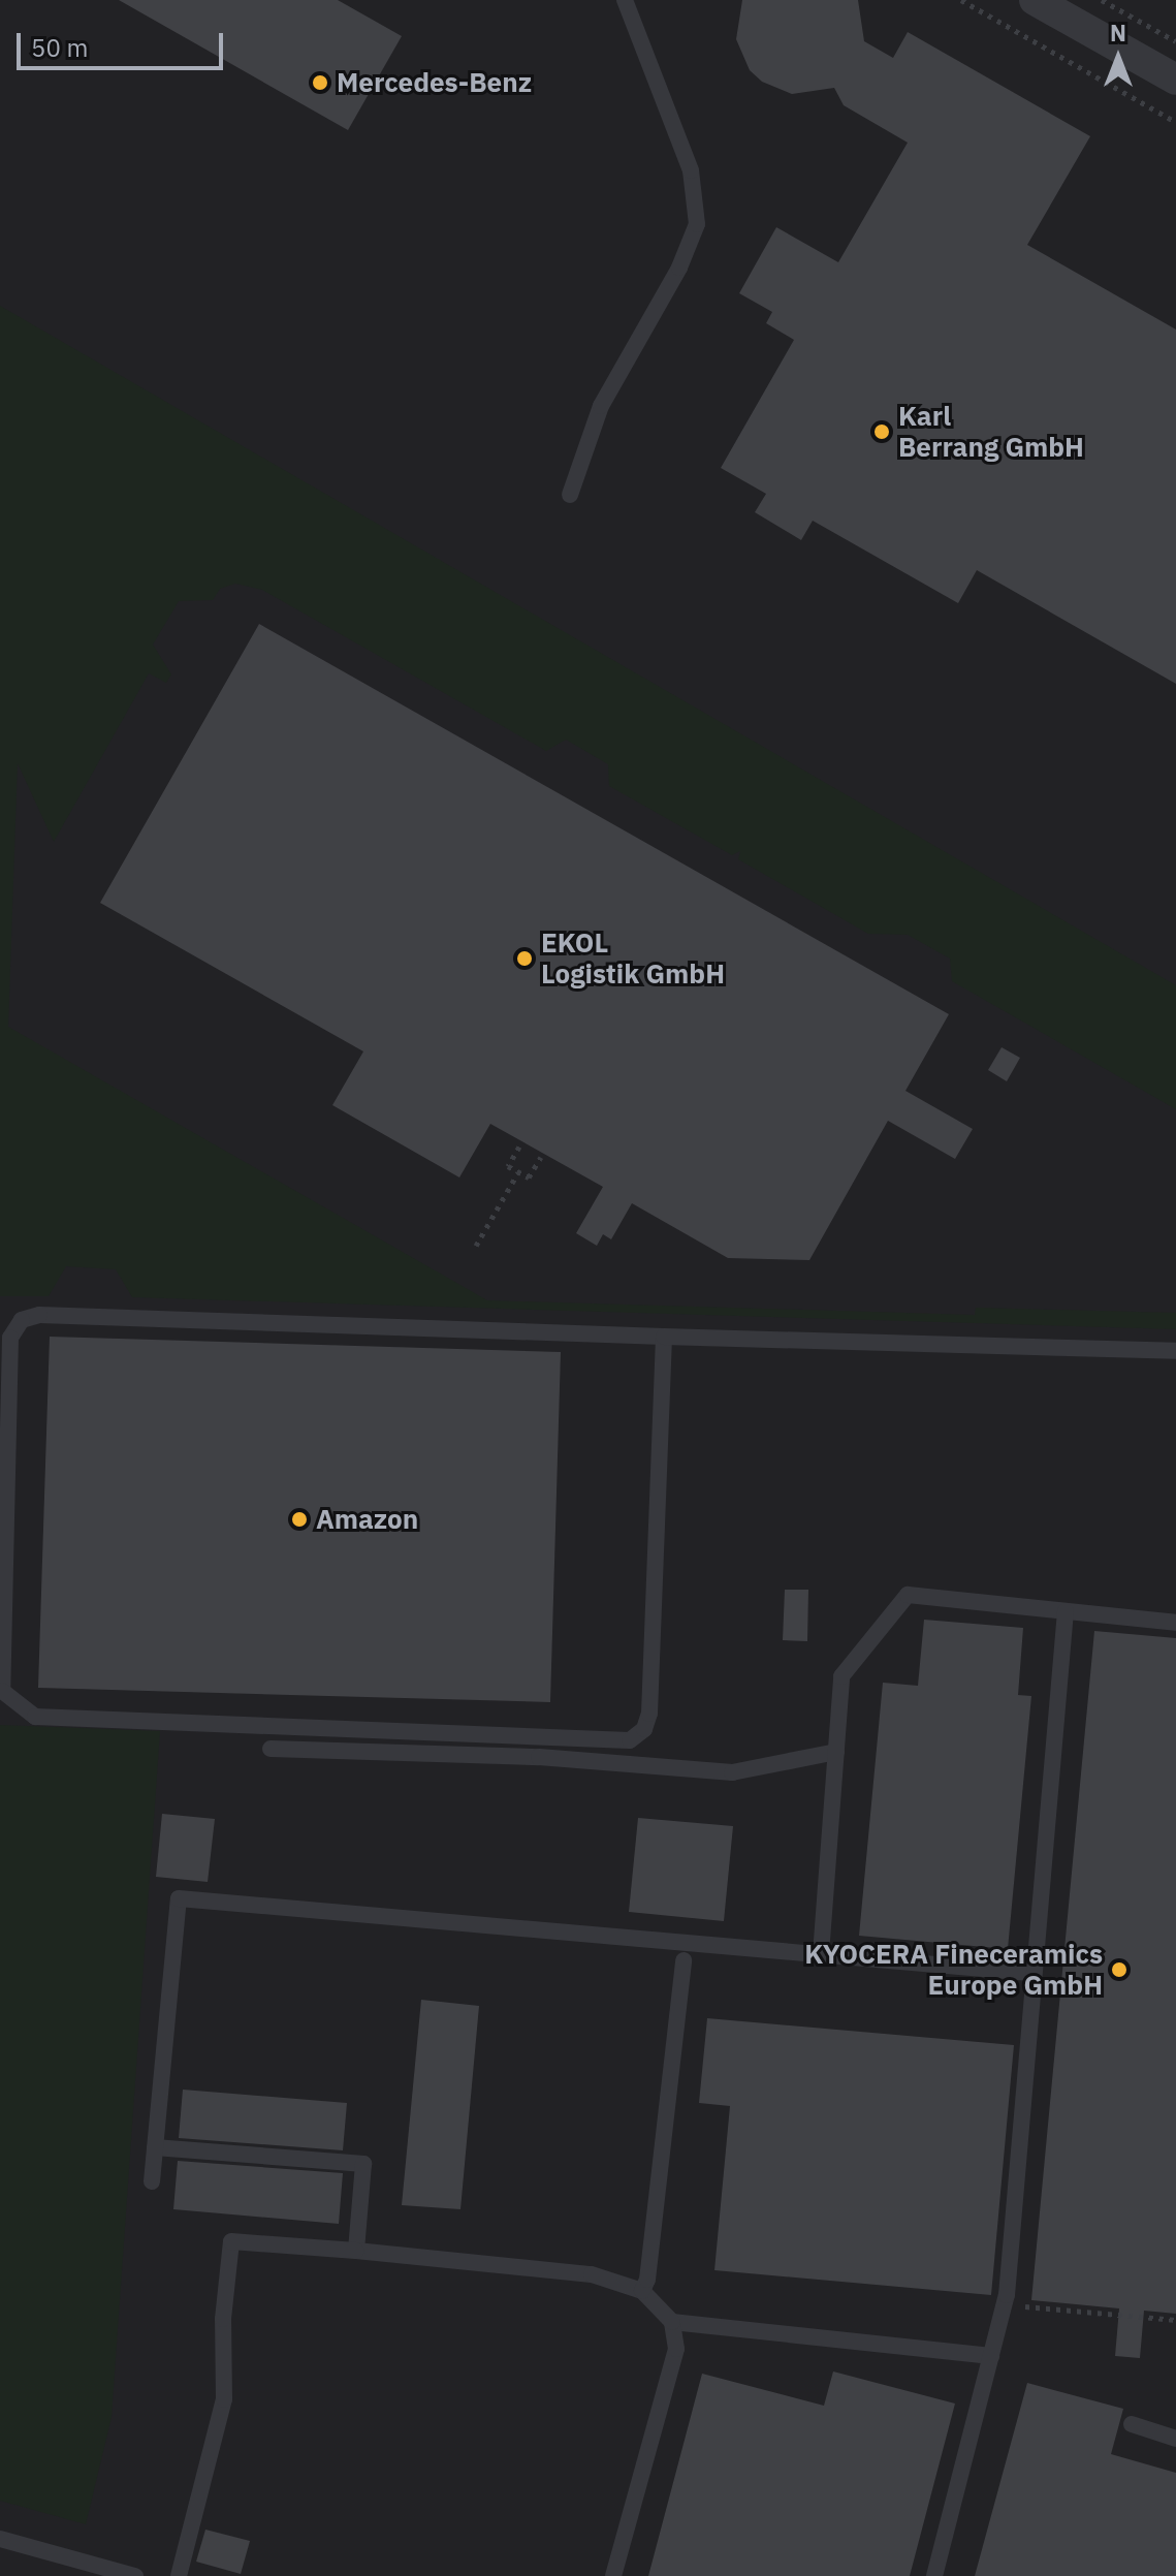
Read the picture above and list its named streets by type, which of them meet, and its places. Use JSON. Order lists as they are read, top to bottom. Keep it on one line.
{"places":["Mercedes-Benz","Karl Berrang GmbH","EKOL Logistik GmbH","Amazon","KYOCERA Fineceramics Europe GmbH"],"scale_bar":"50 m","north":"top"}
